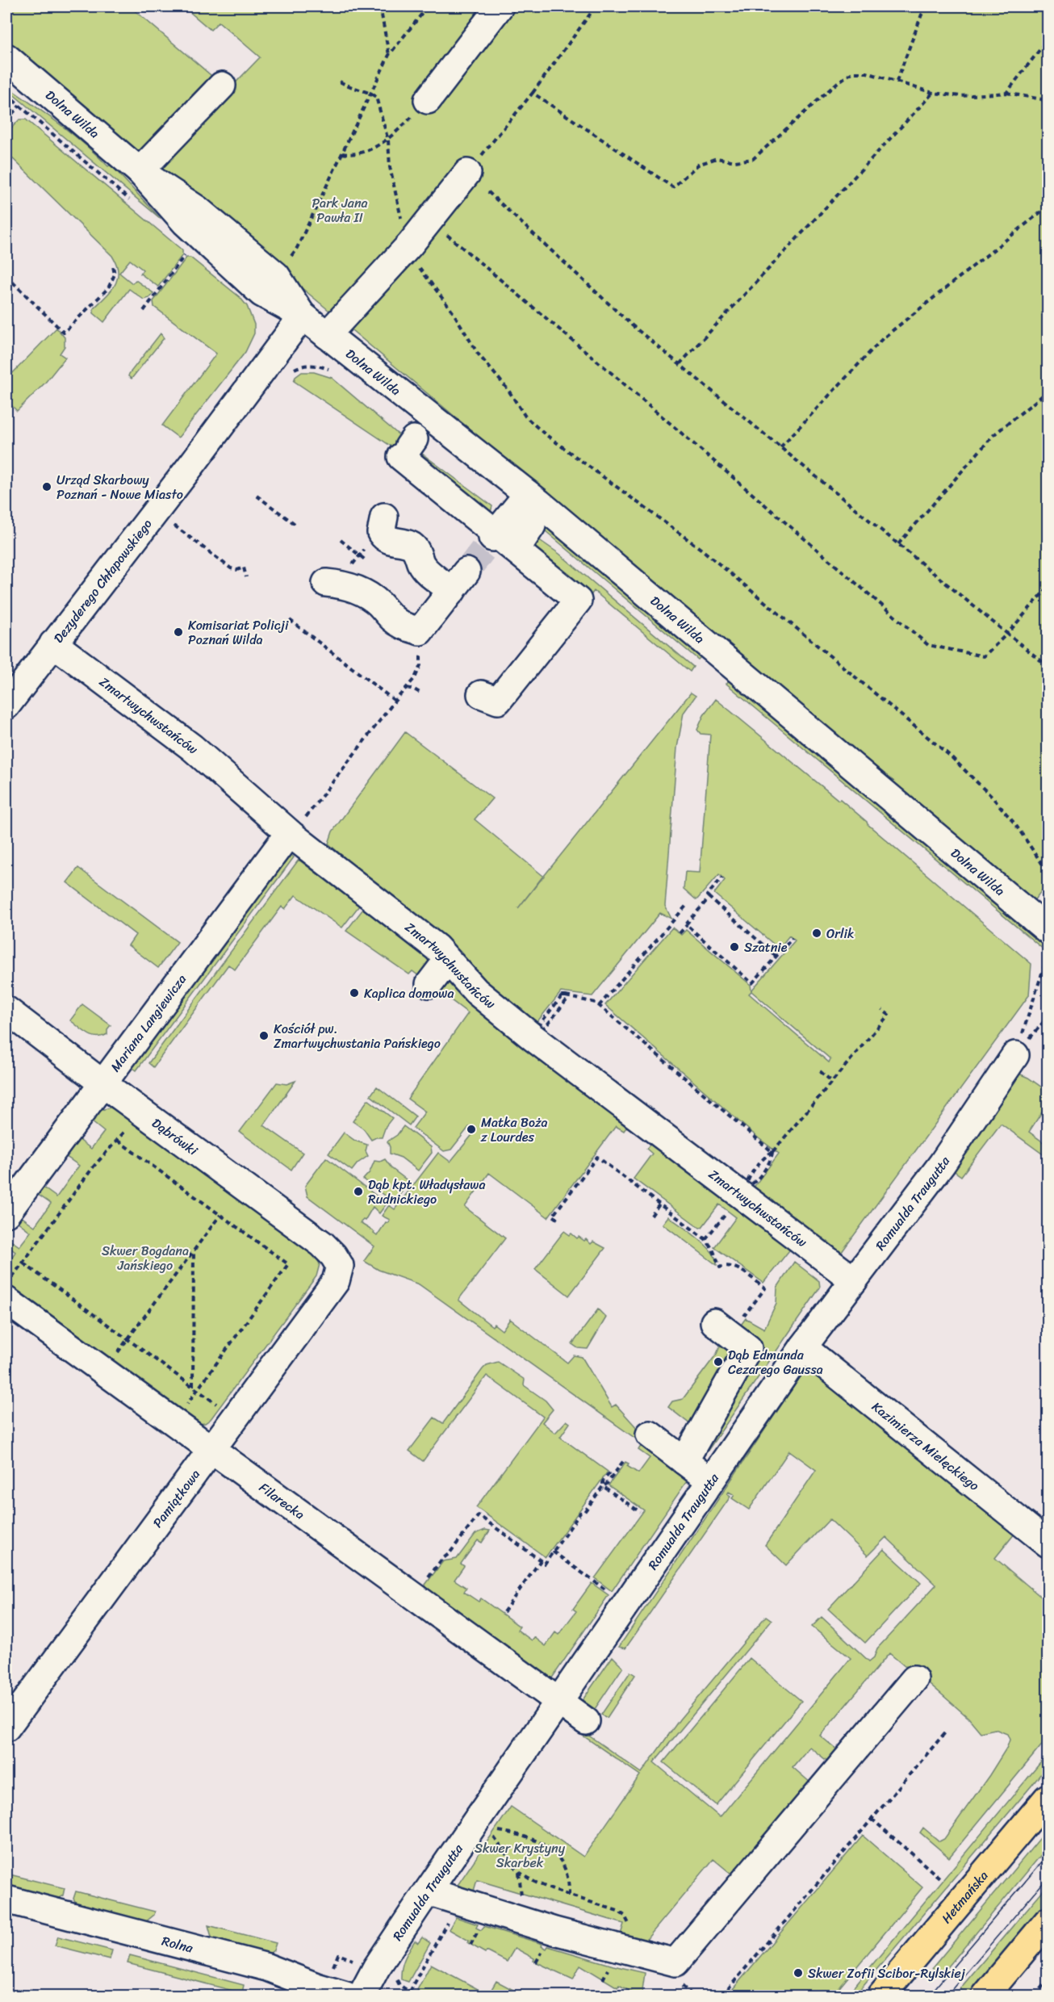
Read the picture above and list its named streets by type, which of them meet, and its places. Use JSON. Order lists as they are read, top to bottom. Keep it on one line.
{"streets":{"main road":["Hetmańska"],"street":["Dolna Wilda","Dezyderego Chłapowskiego","Zmartwychwstańców","Mariana Langiewicza","Dąbrówki","Romualda Traugutta","Kazimierza Mielęckiego","Pamiątkowa","Filarecka","Rolna"]},"crossings":[["Dolna Wilda","Dezyderego Chłapowskiego"],["Dezyderego Chłapowskiego","Zmartwychwstańców"],["Zmartwychwstańców","Mariana Langiewicza"],["Zmartwychwstańców","Romualda Traugutta"],["Mariana Langiewicza","Dąbrówki"],["Dąbrówki","Pamiątkowa"],["Romualda Traugutta","Kazimierza Mielęckiego"],["Romualda Traugutta","Filarecka"],["Pamiątkowa","Filarecka"]],"parks":["Park Jana Pawła II","Skwer Bogdana Jańskiego","Skwer Krystyny Skarbek"],"places":["Urząd Skarbowy Poznań - Nowe Miasto","Komisariat Policji Poznań Wilda","Orlik","Szatnie","Kaplica domowa","Kościół pw. Zmartwychwstania Pańskiego","Matka Boża z Lourdes","Dąb kpt. Władysława Rudnickiego","Dąb Edmunda Cezarego Gaussa","Skwer Zofii Ścibor-Rylskiej"]}
